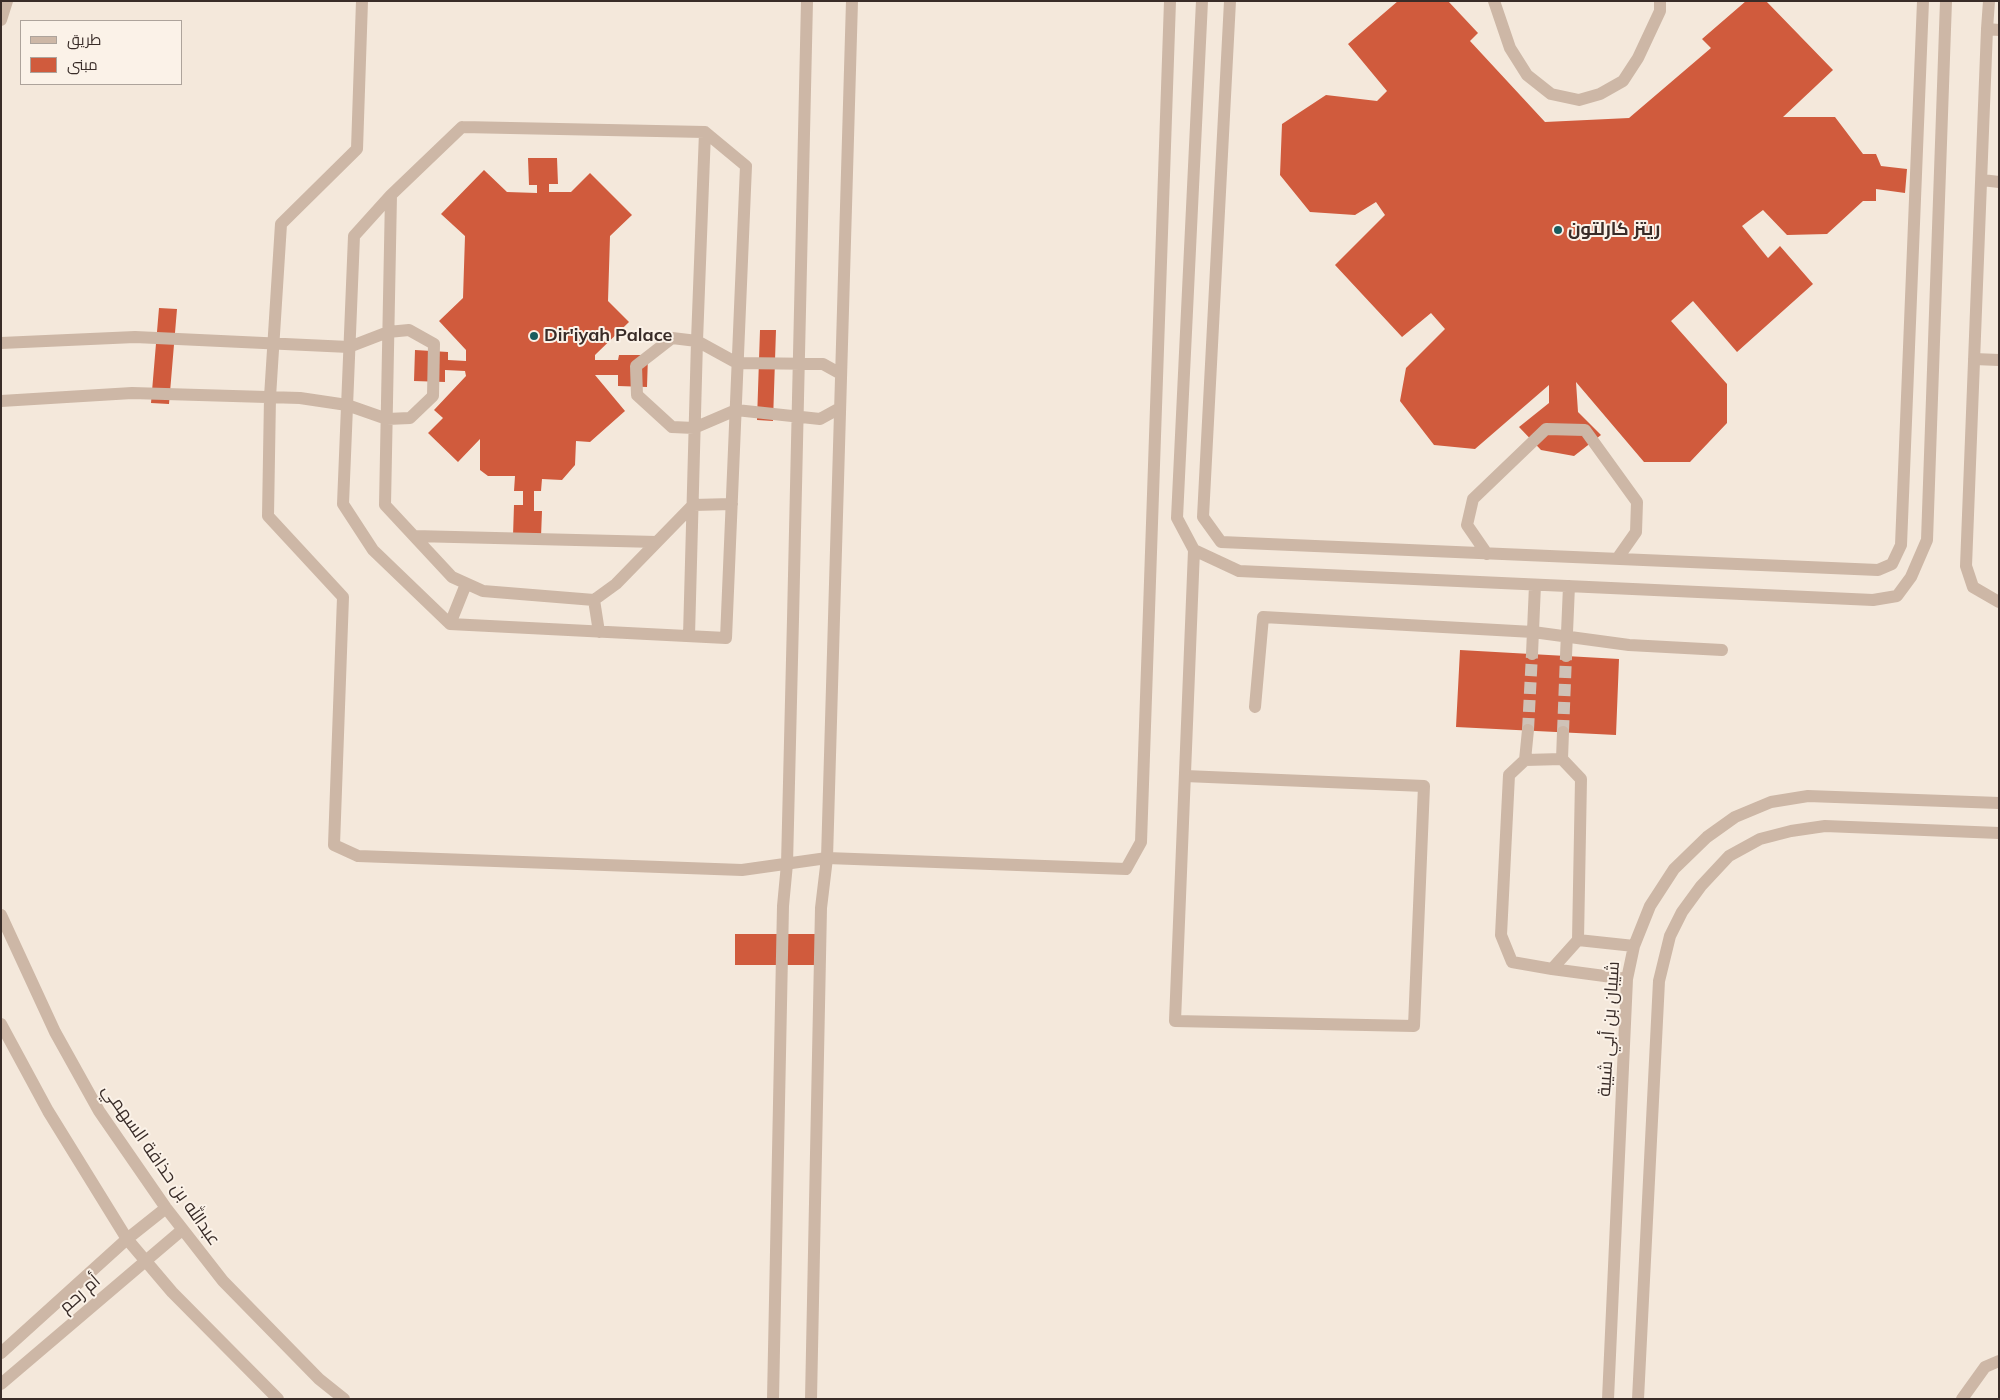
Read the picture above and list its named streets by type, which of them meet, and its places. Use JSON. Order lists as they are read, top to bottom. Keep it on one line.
{"streets":{"street":["شيبان بن أبي شيبة","عبدالله بن حذافة السهمي","أم رحم"]},"crossings":[["عبدالله بن حذافة السهمي","أم رحم"]],"places":["ريتز كارلتون","Dir'iyah Palace"],"legend":["طريق","مبنى"]}
